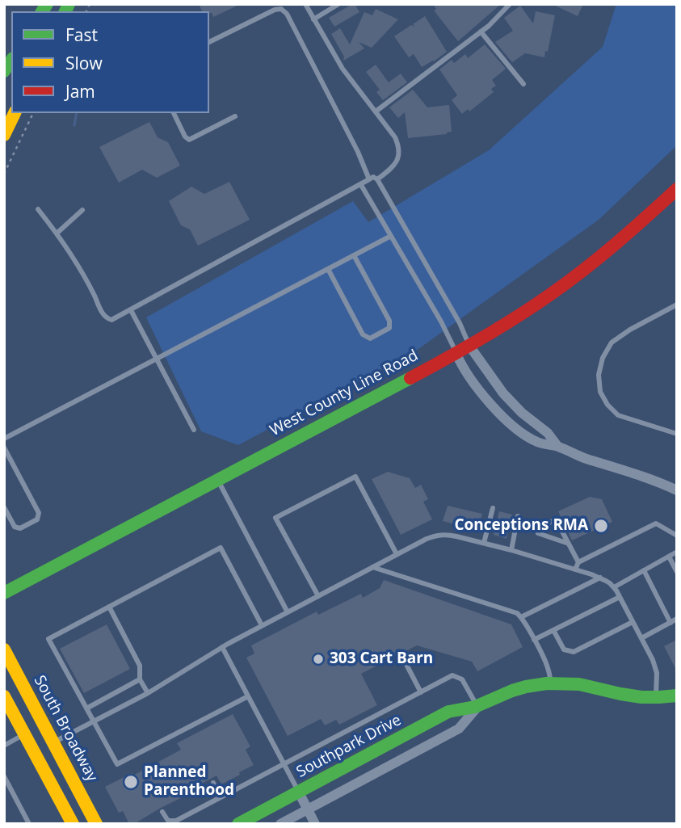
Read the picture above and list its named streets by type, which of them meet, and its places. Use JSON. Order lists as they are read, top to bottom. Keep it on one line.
{"streets":{"main road":["West County Line Road","South Broadway","Southpark Drive"]},"places":["Conceptions RMA","303 Cart Barn","Planned Parenthood"],"legend":["Fast","Slow","Jam"]}
